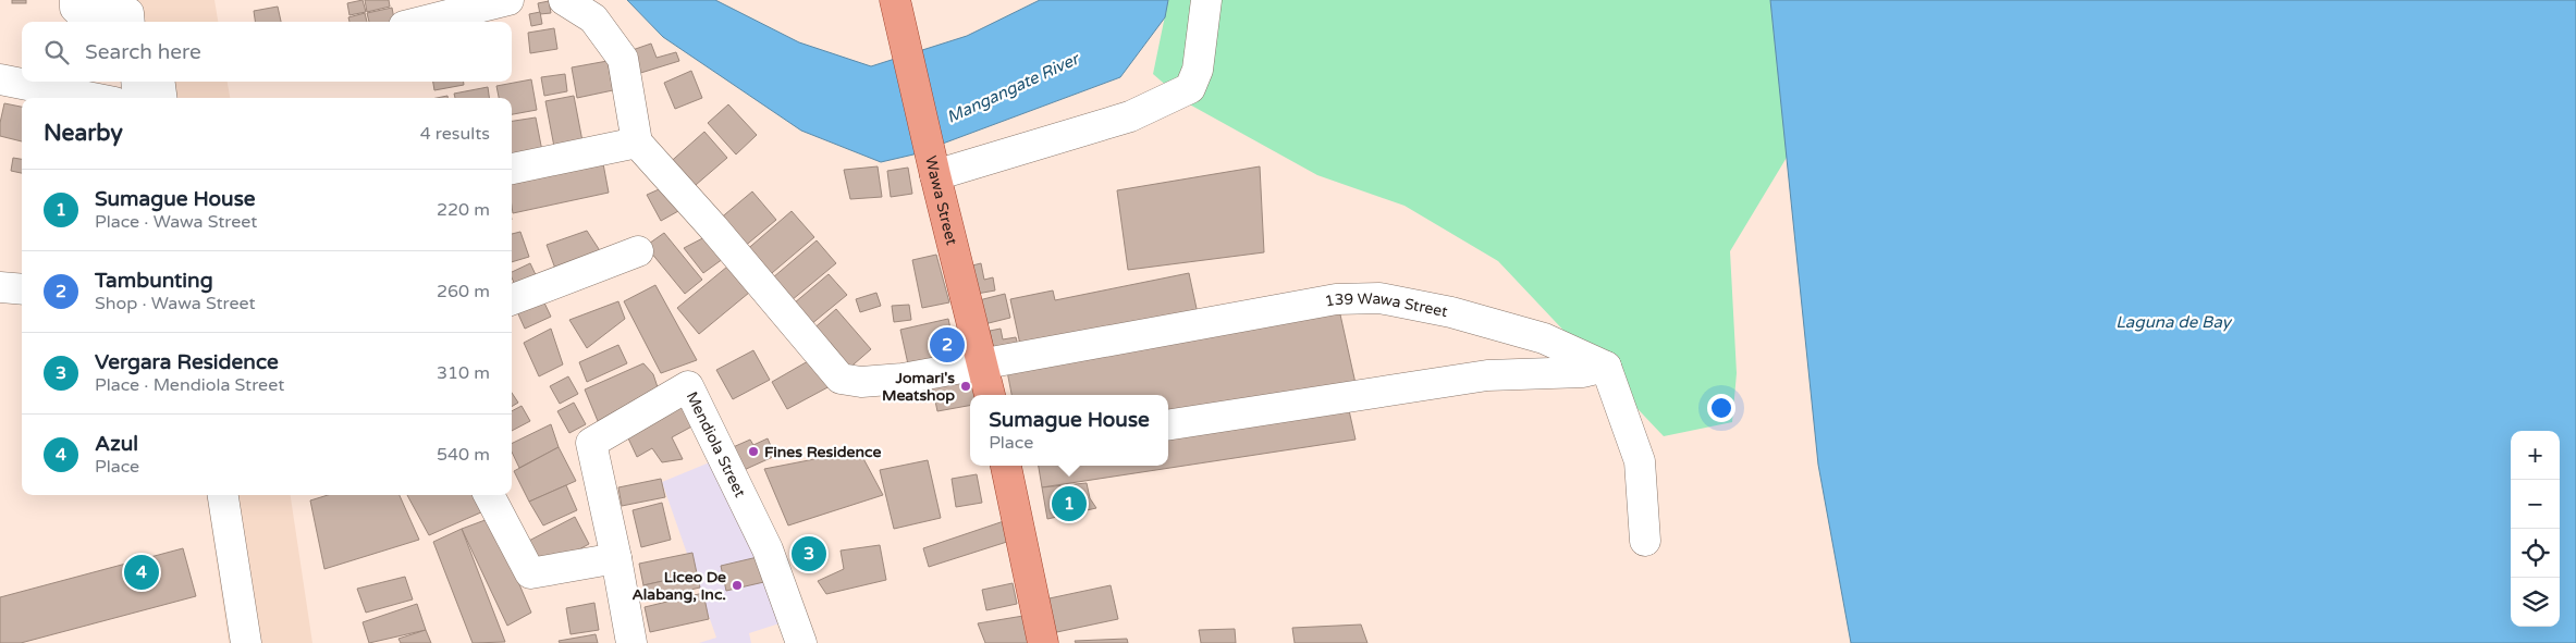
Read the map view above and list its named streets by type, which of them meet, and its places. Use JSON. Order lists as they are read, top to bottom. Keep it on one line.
{"streets":{"main road":["Wawa Street"],"street":["139 Wawa Street","Mendiola Street"]},"crossings":[["Wawa Street","139 Wawa Street"]],"water":["Mangangate River","Laguna de Bay"],"places":["Jomari's Meatshop","Fines Residence","Liceo De Alabang, Inc."],"page":{"search":"Search here","heading":["Nearby","4 results"],"list":[{"mark":"1","name":"Sumague House","note":"Place · Wawa Street","value":"220 m"},{"mark":"2","name":"Tambunting","note":"Shop · Wawa Street","value":"260 m"},{"mark":"3","name":"Vergara Residence","note":"Place · Mendiola Street","value":"310 m"},{"mark":"4","name":"Azul","note":"Place","value":"540 m"}],"pins":["2","1","3","4"],"popup":["Sumague House","Place"],"map_buttons":["+","−"]}}
